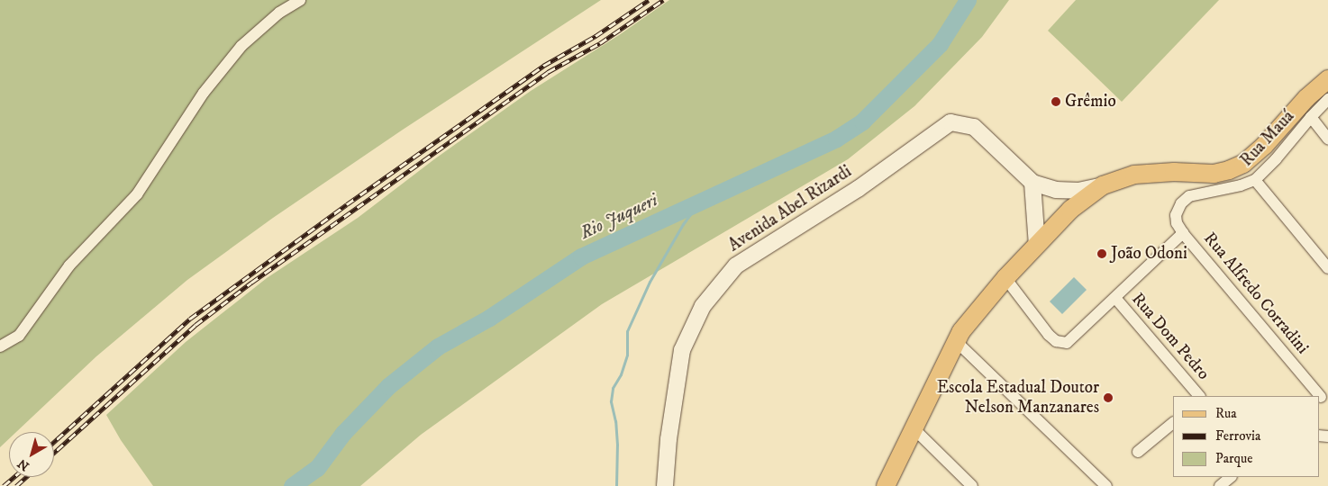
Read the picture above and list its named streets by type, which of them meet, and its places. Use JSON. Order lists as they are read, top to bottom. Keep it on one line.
{"streets":{"street":["Rua Mauá","Avenida Abel Rizardi","Rua Alfredo Corradini","Rua Dom Pedro"]},"crossings":[["Rua Mauá","Rua Alfredo Corradini"]],"water":["Rio Juqueri"],"places":["Grêmio","João Odoni","Escola Estadual Doutor Nelson Manzanares"],"legend":["Rua","Ferrovia","Parque"],"north":"bottom left"}
